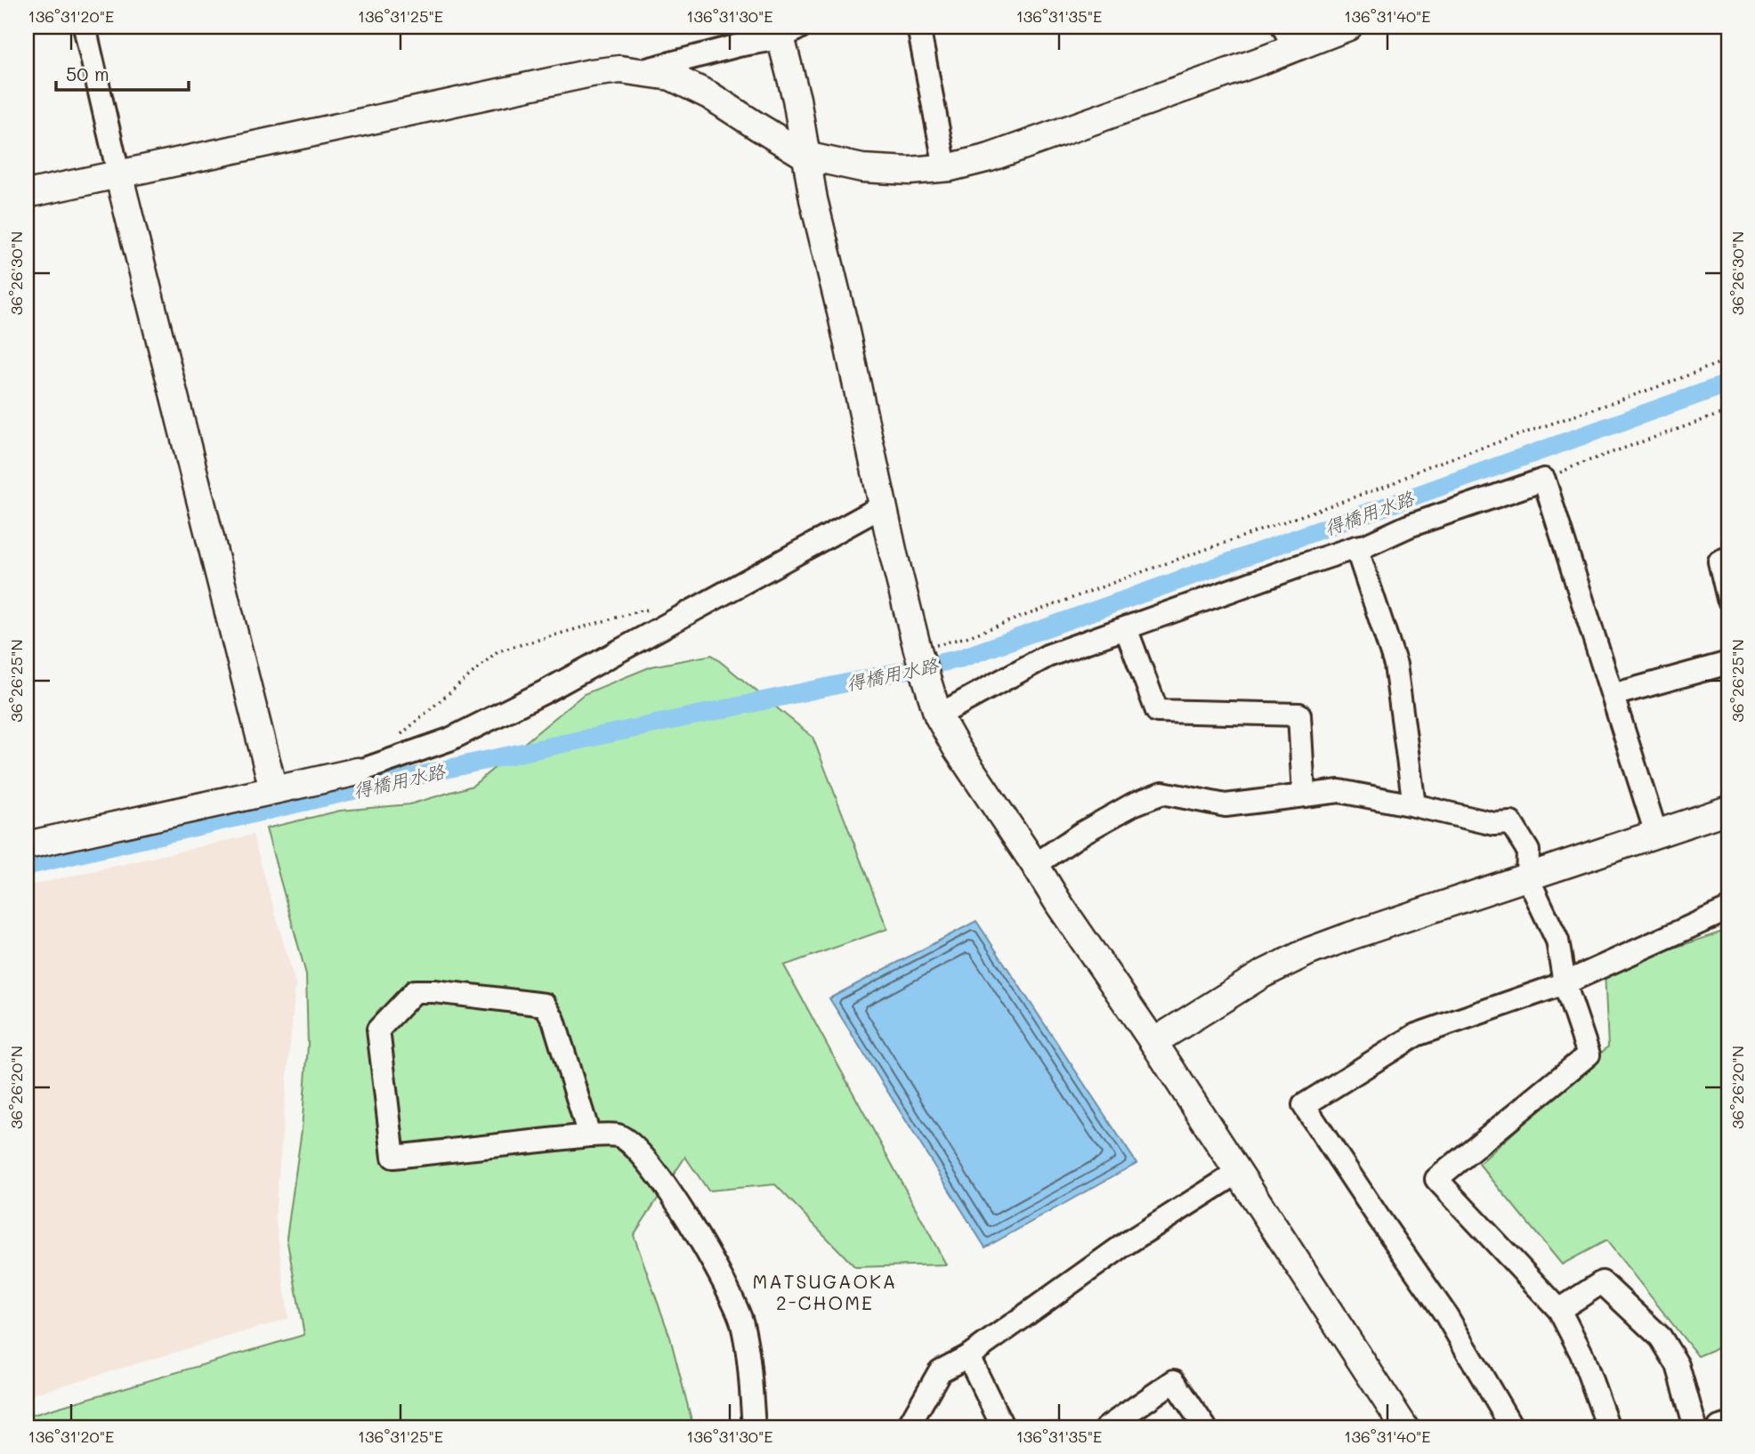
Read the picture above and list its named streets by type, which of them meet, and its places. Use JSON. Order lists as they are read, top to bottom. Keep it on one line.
{"districts":["MATSUGAOKA 2-CHOME"],"water":["得橋用水路"],"scale_bar":"50 m","coordinates":["136°31'20\"E","136°31'25\"E","136°31'30\"E","136°31'35\"E","136°31'40\"E","36°26'30\"N","36°26'25\"N","36°26'20\"N"]}
